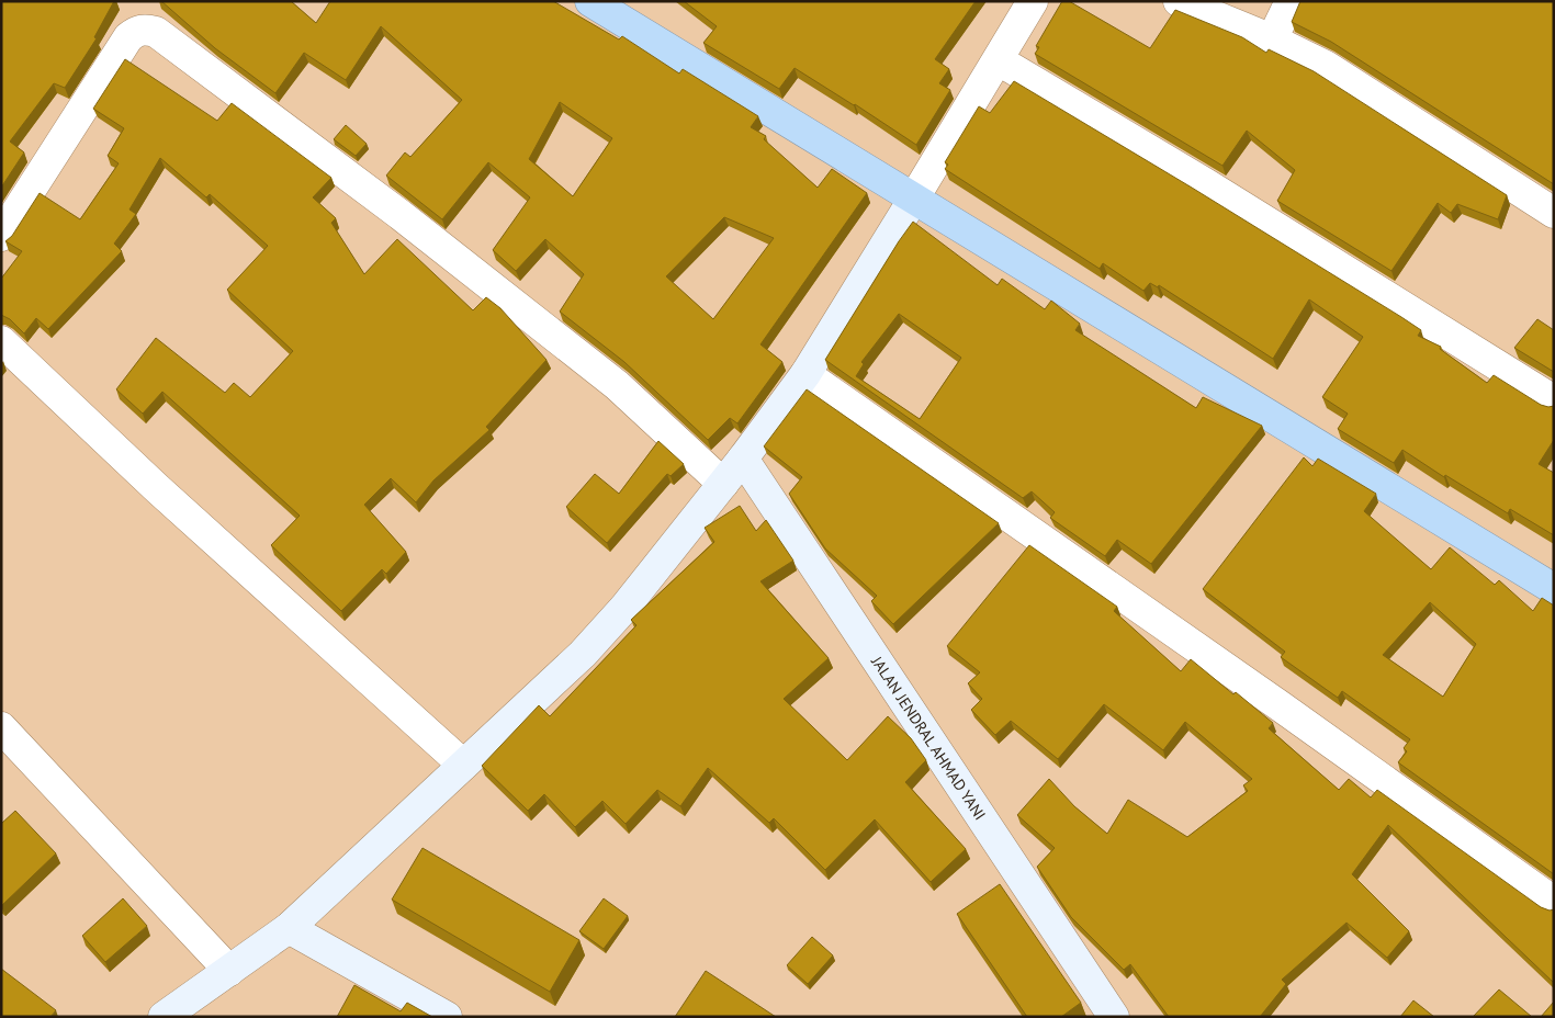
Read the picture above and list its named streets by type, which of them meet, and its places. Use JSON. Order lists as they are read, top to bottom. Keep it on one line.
{"streets":{"street":["JALAN JENDRAL AHMAD YANI"]}}
